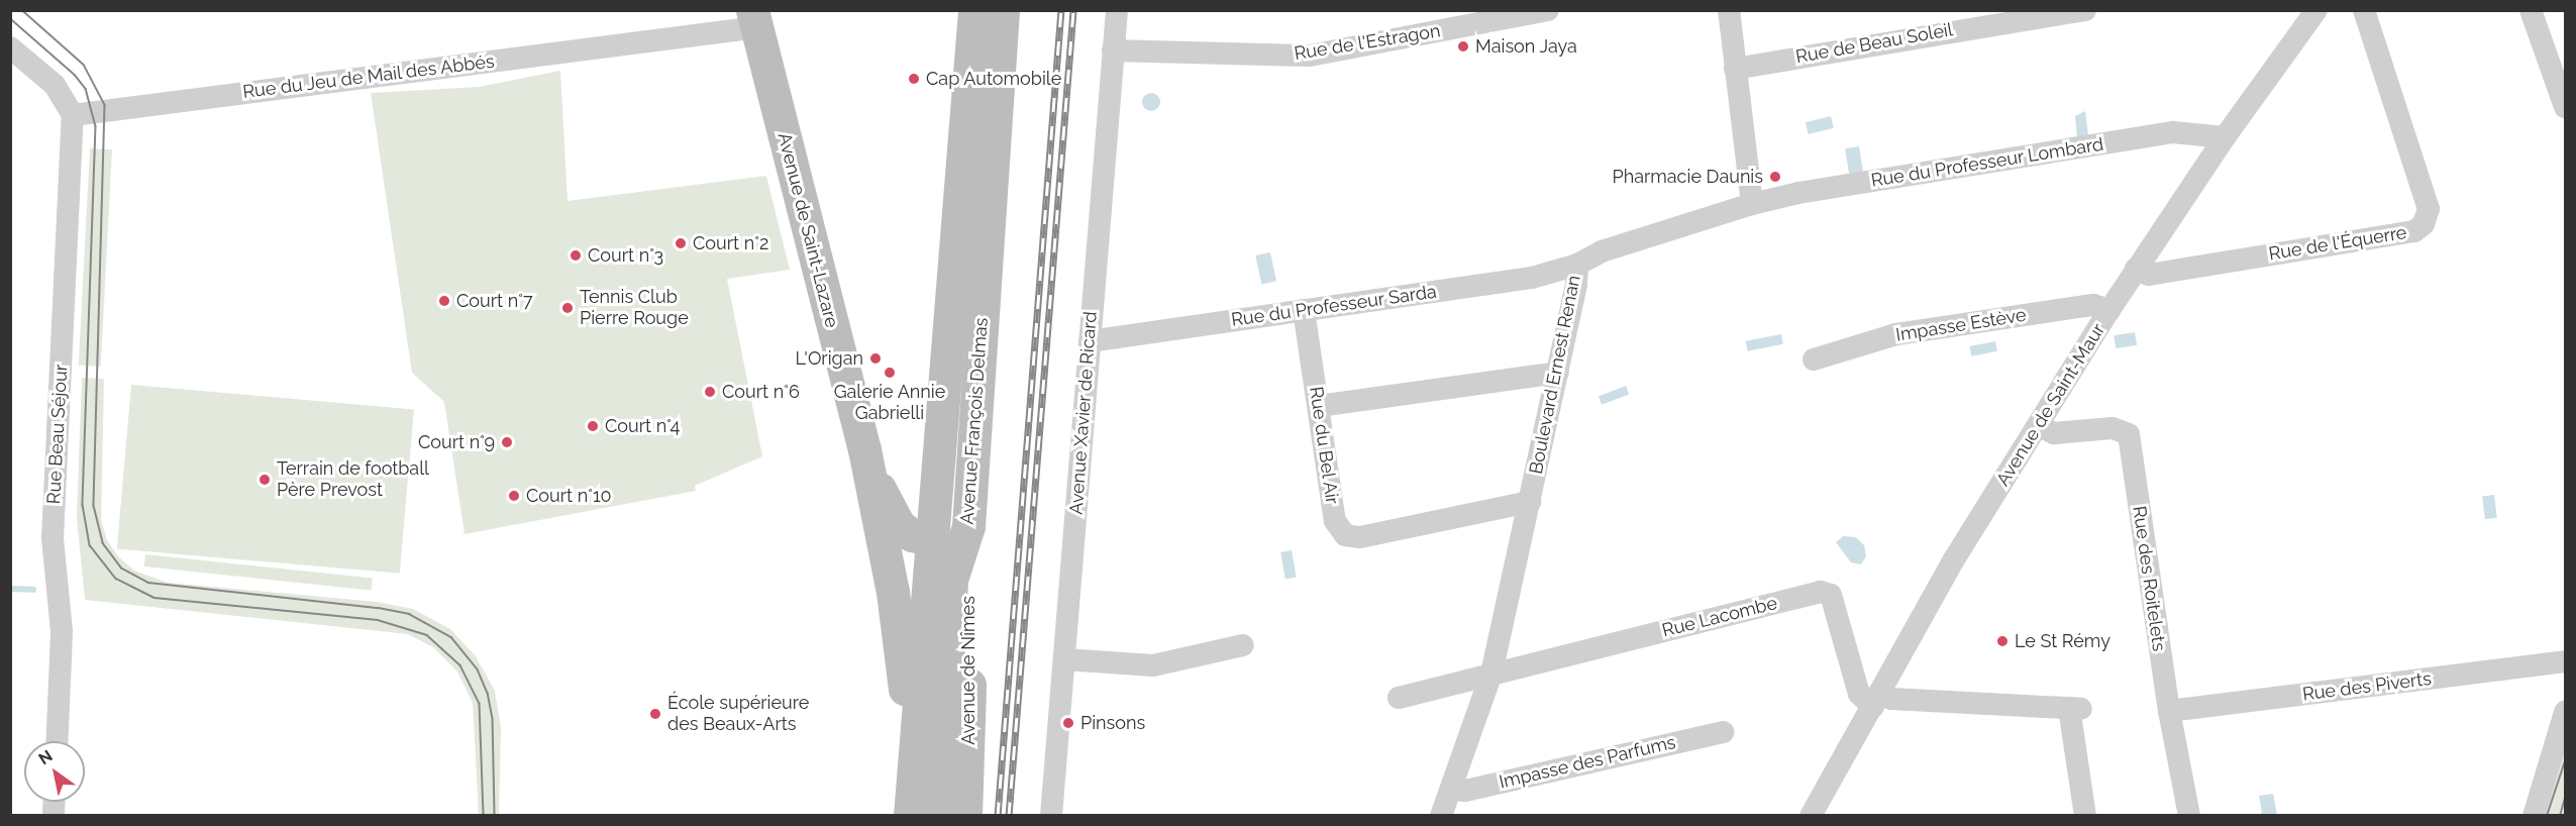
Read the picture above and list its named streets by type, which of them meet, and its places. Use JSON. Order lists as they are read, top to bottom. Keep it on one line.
{"streets":{"main road":["Avenue de Saint-Lazare","Avenue François Delmas","Avenue de Nîmes"],"street":["Rue de l'Estragon","Rue de Beau Soleil","Rue du Jeu de Mail des Abbés","Rue du Professeur Lombard","Rue de l'Équerre","Rue du Professeur Sarda","Impasse Estève","Boulevard Ernest Renan","Avenue de Saint-Maur","Avenue Xavier de Ricard","Rue Beau Séjour","Rue du Bel Air","Rue des Roitelets","Rue Lacombe","Rue des Piverts","Impasse des Parfums"]},"crossings":[["Rue de l'Estragon","Avenue Xavier de Ricard"],["Rue du Jeu de Mail des Abbés","Avenue de Saint-Lazare"],["Rue du Jeu de Mail des Abbés","Rue Beau Séjour"],["Rue du Professeur Lombard","Boulevard Ernest Renan"],["Rue du Professeur Lombard","Avenue de Saint-Maur"],["Avenue de Saint-Lazare","Avenue François Delmas"],["Rue de l'Équerre","Avenue de Saint-Maur"],["Rue du Professeur Sarda","Boulevard Ernest Renan"],["Rue du Professeur Sarda","Avenue Xavier de Ricard"],["Rue du Professeur Sarda","Rue du Bel Air"],["Impasse Estève","Avenue de Saint-Maur"],["Boulevard Ernest Renan","Rue du Bel Air"],["Boulevard Ernest Renan","Rue Lacombe"],["Boulevard Ernest Renan","Impasse des Parfums"],["Avenue de Saint-Maur","Rue des Roitelets"],["Avenue de Saint-Maur","Rue Lacombe"],["Avenue François Delmas","Avenue de Nîmes"],["Rue des Roitelets","Rue des Piverts"]],"places":["Maison Jaya","Cap Automobile","Pharmacie Daunis","Court n°2","Court n°3","Court n°7","Tennis Club Pierre Rouge","L'Origan","Galerie Annie Gabrielli","Court n°6","Court n°4","Court n°9","Terrain de football Père Prevost","Court n°10","Le St Rémy","École supérieure des Beaux-Arts","Pinsons"],"north":"top left"}
